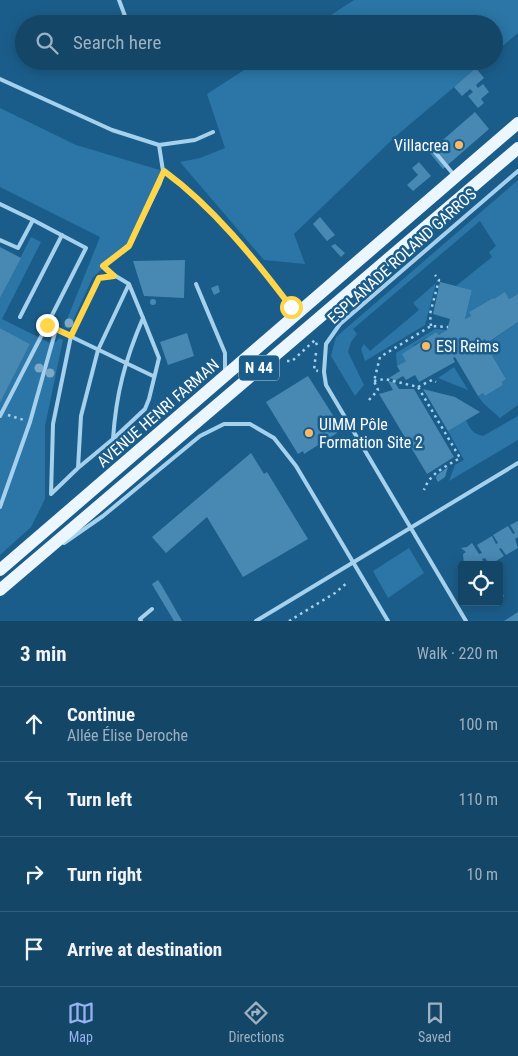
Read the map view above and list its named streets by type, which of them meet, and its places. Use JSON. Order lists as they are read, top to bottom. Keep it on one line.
{"streets":{"main road":["N 44","AVENUE HENRI FARMAN"],"lane":["ESPLANADE ROLAND GARROS"]},"places":["Villacrea","ESI Reims","UIMM Pôle Formation Site 2"],"page":{"search":"Search here","heading":["3 min","Walk · 220 m"],"list":[["Continue","Allée Élise Deroche","100 m"],["Turn left","110 m"],["Turn right","10 m"],"Arrive at destination"],"nav":["Map","Directions","Saved"]}}
